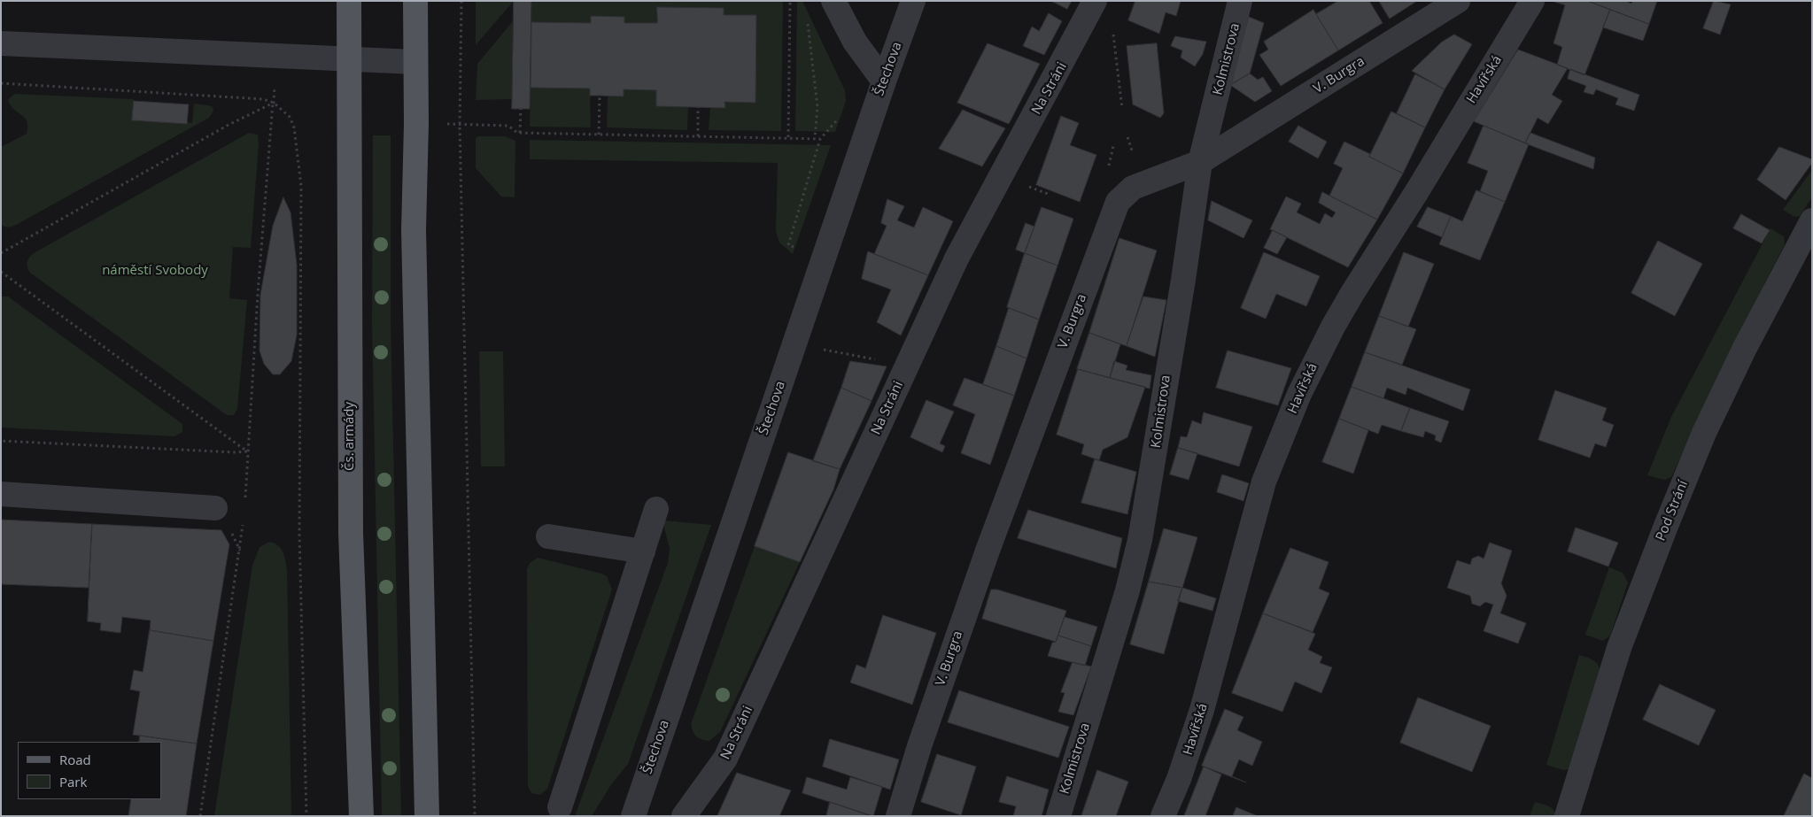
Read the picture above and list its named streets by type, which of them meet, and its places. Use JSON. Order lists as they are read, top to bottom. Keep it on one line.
{"streets":{"main road":["Čs. armády"],"street":["Kolmistrova","Štechova","V. Burgra","Havířská","Na Stráni","Pod Strání"]},"crossings":[["Kolmistrova","V. Burgra"]],"parks":["náměstí Svobody"],"legend":["Road","Park"]}
